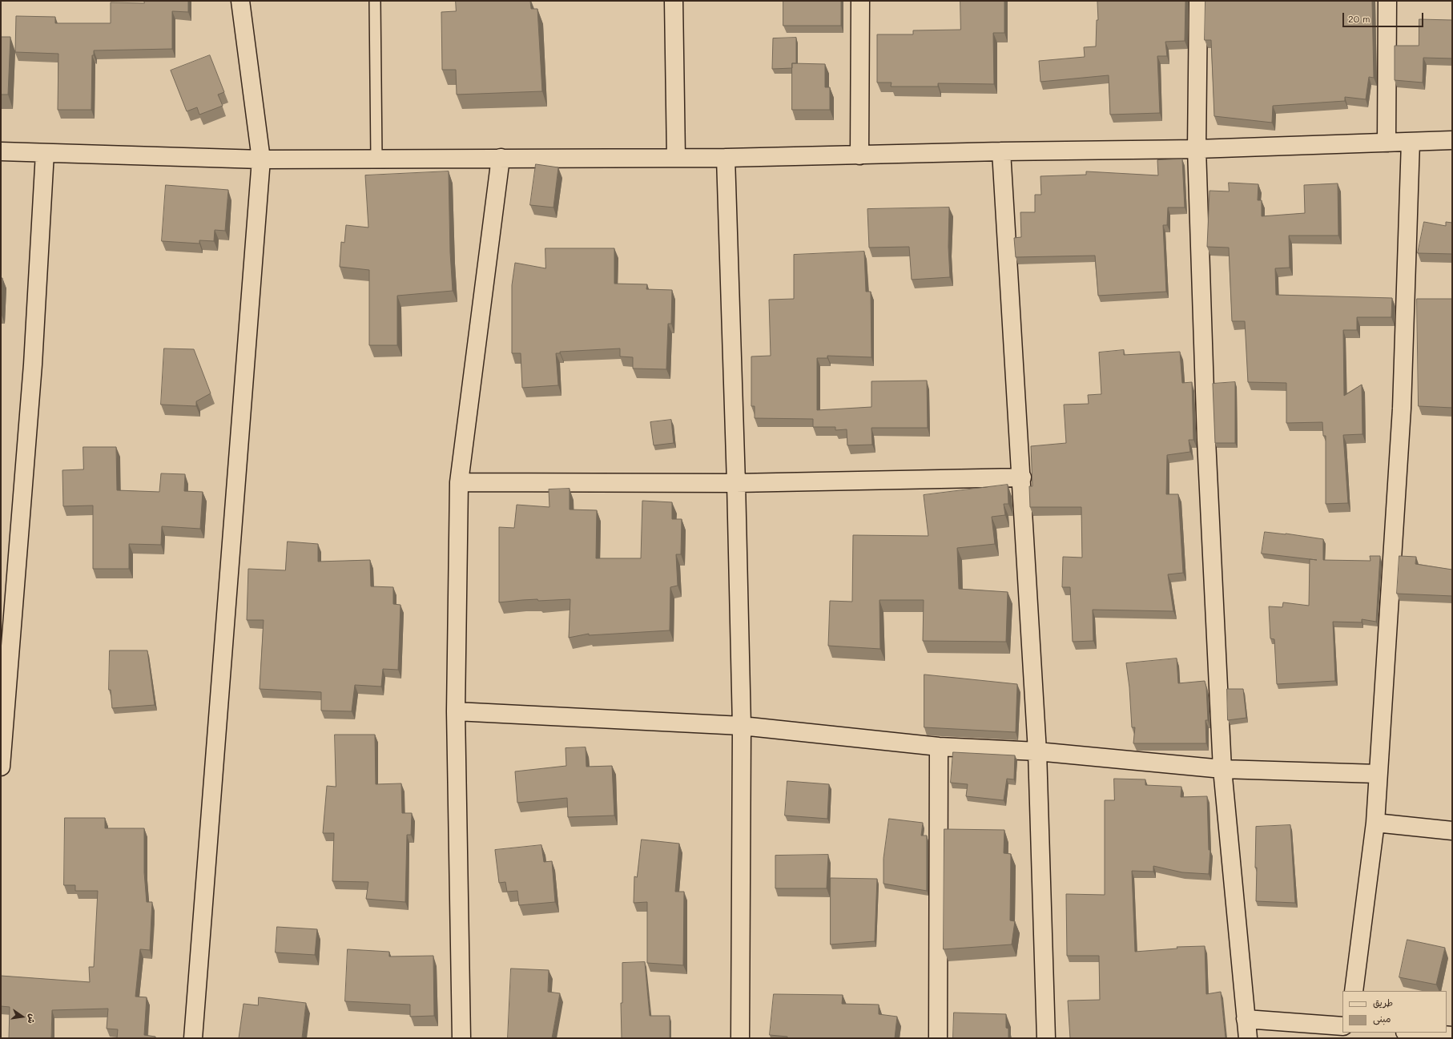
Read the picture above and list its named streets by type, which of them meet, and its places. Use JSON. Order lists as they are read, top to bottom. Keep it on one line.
{"legend":["طريق","مبنى"],"scale_bar":"20 m","north":"right"}
